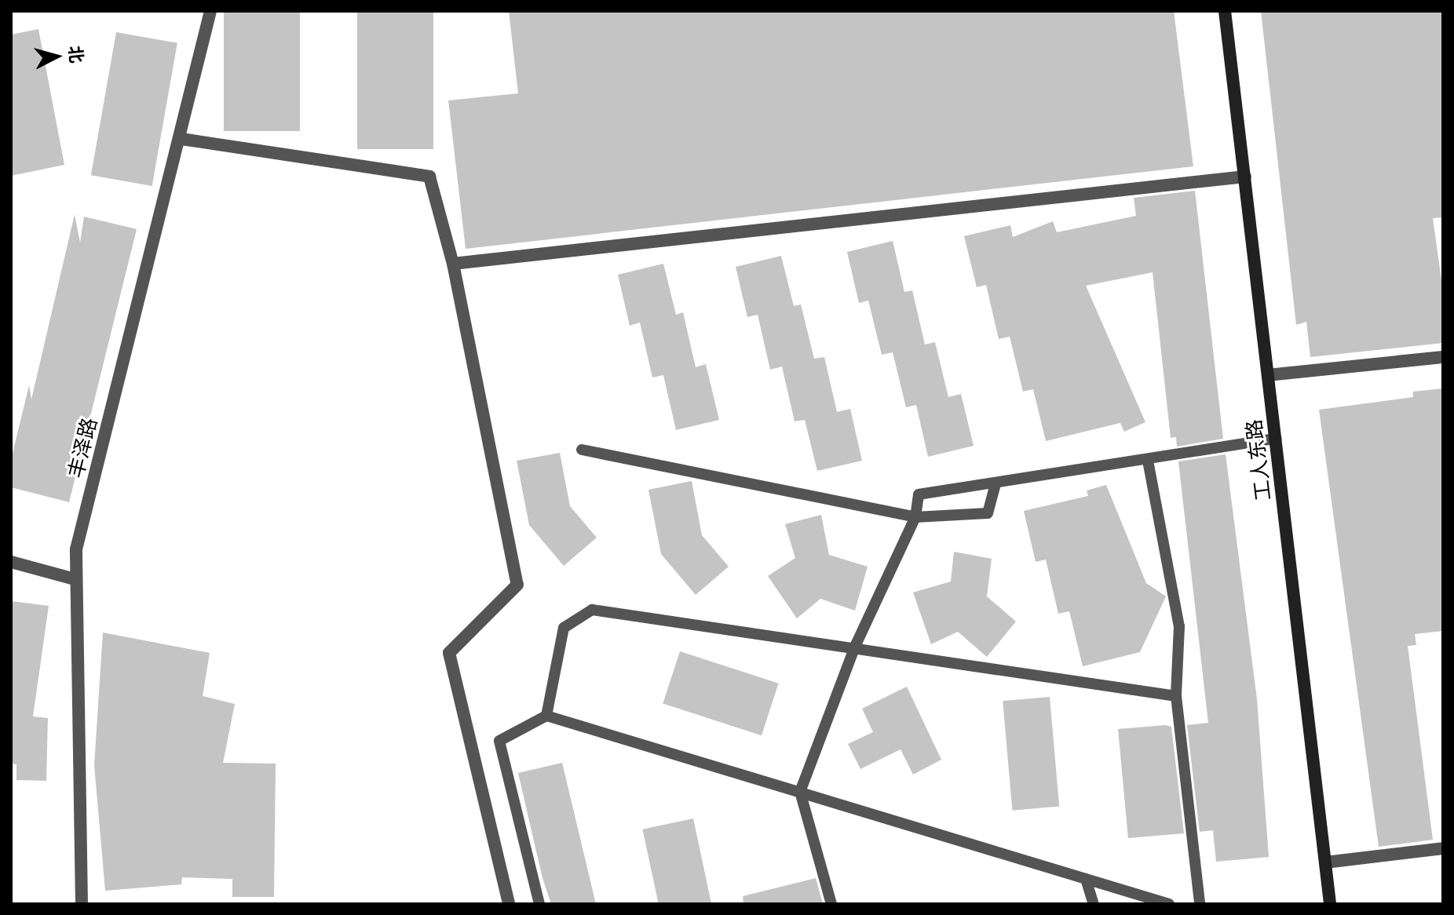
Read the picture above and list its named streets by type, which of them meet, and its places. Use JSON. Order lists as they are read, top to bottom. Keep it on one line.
{"streets":{"main road":["工人东路"],"street":["丰泽路"]},"north":"right"}
